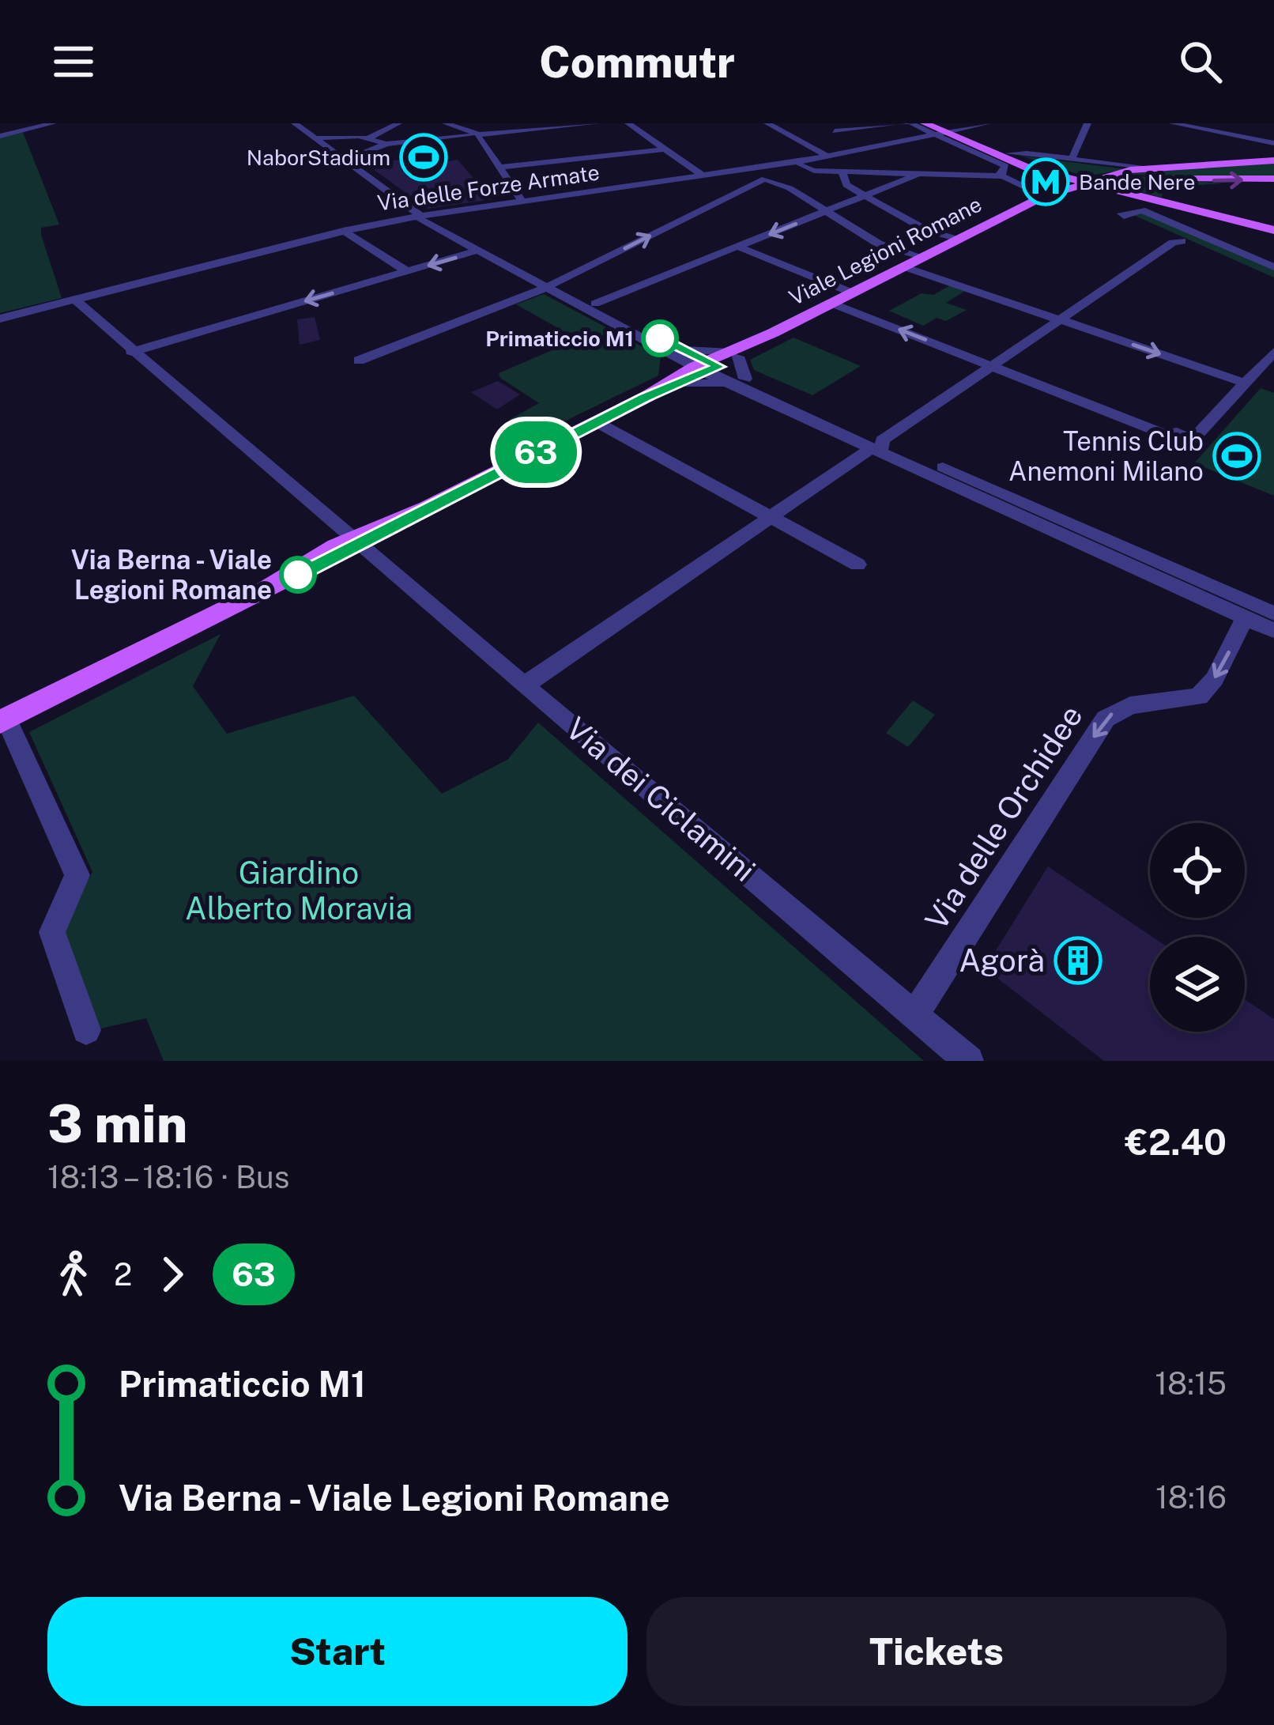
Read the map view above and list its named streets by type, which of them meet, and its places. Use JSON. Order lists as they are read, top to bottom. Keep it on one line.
{"streets":{"main road":["Viale Legioni Romane"],"street":["Via delle Forze Armate","Via dei Ciclamini","Via delle Orchidee"]},"crossings":[["Via delle Forze Armate","Via dei Ciclamini"],["Viale Legioni Romane","Via dei Ciclamini"],["Via dei Ciclamini","Via delle Orchidee"]],"one_way":["Via delle Orchidee"],"parks":["Giardino Alberto Moravia"],"places":{"sports":["NaborStadium","Tennis Club Anemoni Milano"],"metro station":["Bande Nere"],"other":["Primaticcio M1","Via Berna - Viale Legioni Romane"],"building":["Agorà"]},"lines":["bus line 63"],"page":{"header":"Commutr","on_map":"63","heading":["3 min","18:13 – 18:16 · Bus","€2.40"],"legs":["2","63"],"list":[{"name":"Primaticcio M1","value":"18:15"},{"name":"Via Berna - Viale Legioni Romane","value":"18:16"}],"buttons":["Start","Tickets"]}}
